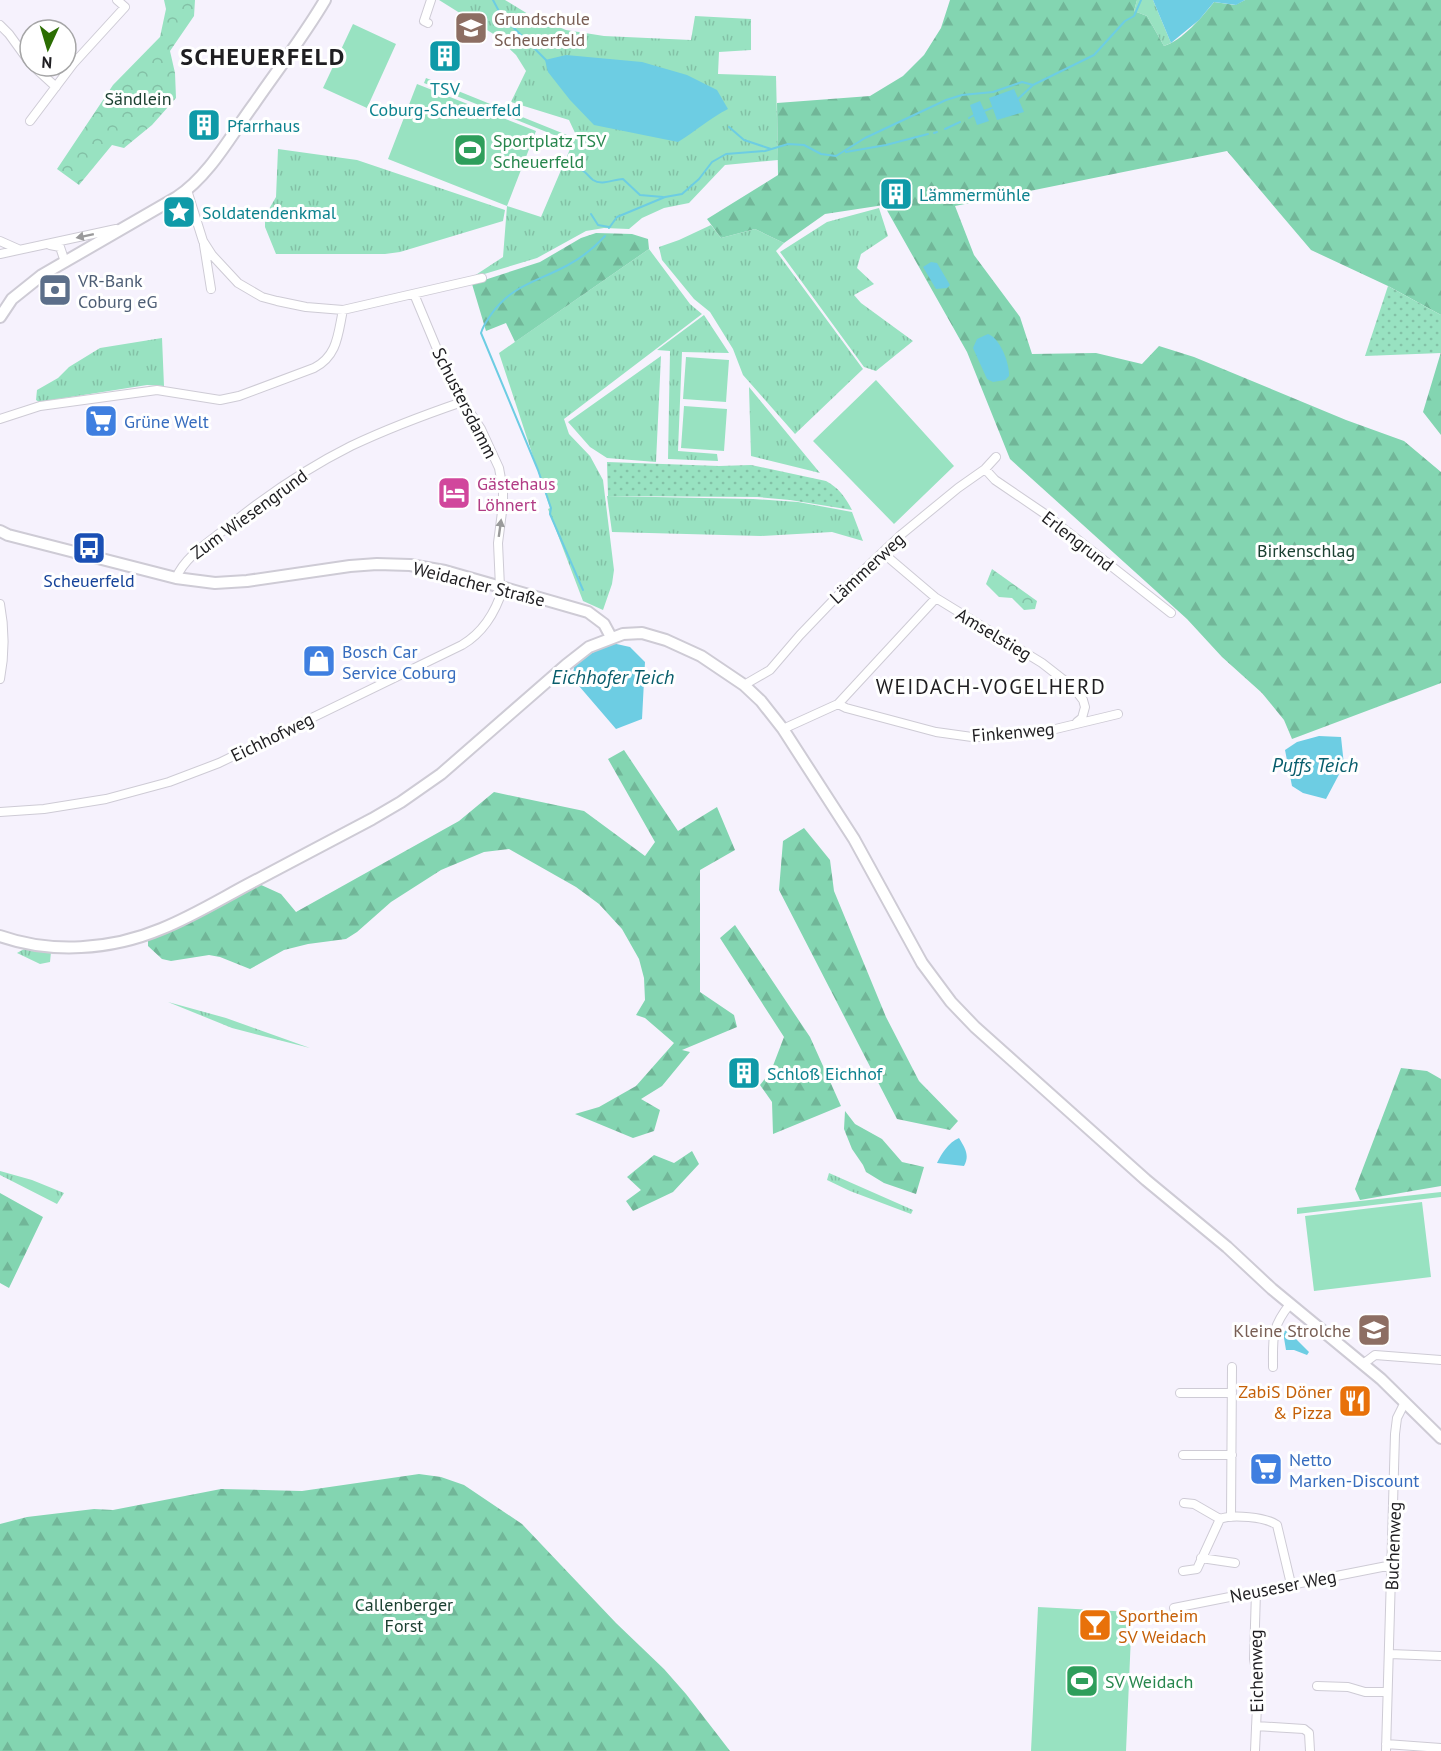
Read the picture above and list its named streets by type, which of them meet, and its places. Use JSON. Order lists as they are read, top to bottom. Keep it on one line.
{"streets":{"main road":["Weidacher Straße"],"street":["Schustersdamm","Zum Wiesengrund","Erlengrund","Lämmerweg","Amselstieg","Finkenweg","Eichhofweg","Buchenweg","Neuseser Weg","Eichenweg"]},"crossings":[["Schustersdamm","Zum Wiesengrund"],["Schustersdamm","Weidacher Straße"],["Schustersdamm","Eichhofweg"],["Zum Wiesengrund","Weidacher Straße"],["Erlengrund","Lämmerweg"],["Lämmerweg","Amselstieg"],["Weidacher Straße","Eichhofweg"],["Amselstieg","Finkenweg"],["Buchenweg","Neuseser Weg"],["Neuseser Weg","Eichenweg"]],"one_way":["Schustersdamm"],"districts":["SCHEUERFELD","WEIDACH-VOGELHERD"],"water":["Eichhofer Teich","Puffs Teich"],"parks":["Sändlein","Birkenschlag","Callenberger Forst"],"places":{"school or university":["Grundschule Scheuerfeld","Kleine Strolche"],"building":["TSV Coburg-Scheuerfeld","Pfarrhaus","Lämmermühle","Schloß Eichhof"],"sports":["Sportplatz TSV Scheuerfeld","SV Weidach"],"place":["Soldatendenkmal"],"bank":["VR-Bank Coburg eG"],"supermarket":["Grüne Welt","Netto Marken-Discount"],"hotel":["Gästehaus Löhnert"],"bus stop":["Scheuerfeld"],"shop":["Bosch Car Service Coburg"],"restaurant":["ZabiS Döner & Pizza"],"bar":["Sportheim SV Weidach"]},"north":"bottom"}
